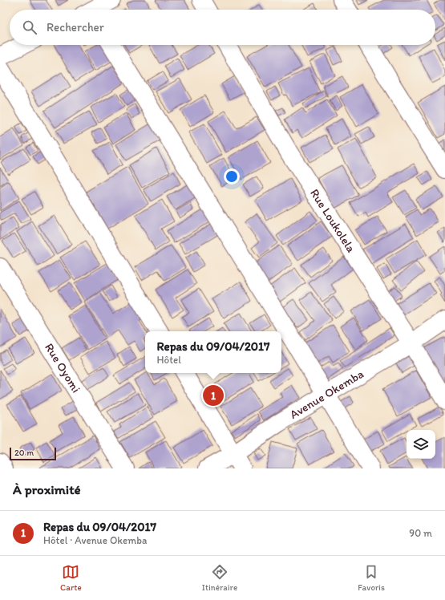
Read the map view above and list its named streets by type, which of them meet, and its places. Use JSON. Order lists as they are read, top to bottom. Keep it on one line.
{"streets":{"street":["Rue Loukolela","Rue Oyomi","Avenue Okemba"]},"crossings":[["Rue Loukolela","Avenue Okemba"]],"scale_bar":"20 m","page":{"search":"Rechercher","popup":["Repas du 09/04/2017","Hôtel"],"pins":"1","scale":"20 m","heading":"À proximité","list":[{"mark":"1","name":"Repas du 09/04/2017","note":"Hôtel · Avenue Okemba","value":"90 m"}],"nav":["Carte","Itinéraire","Favoris"]}}
